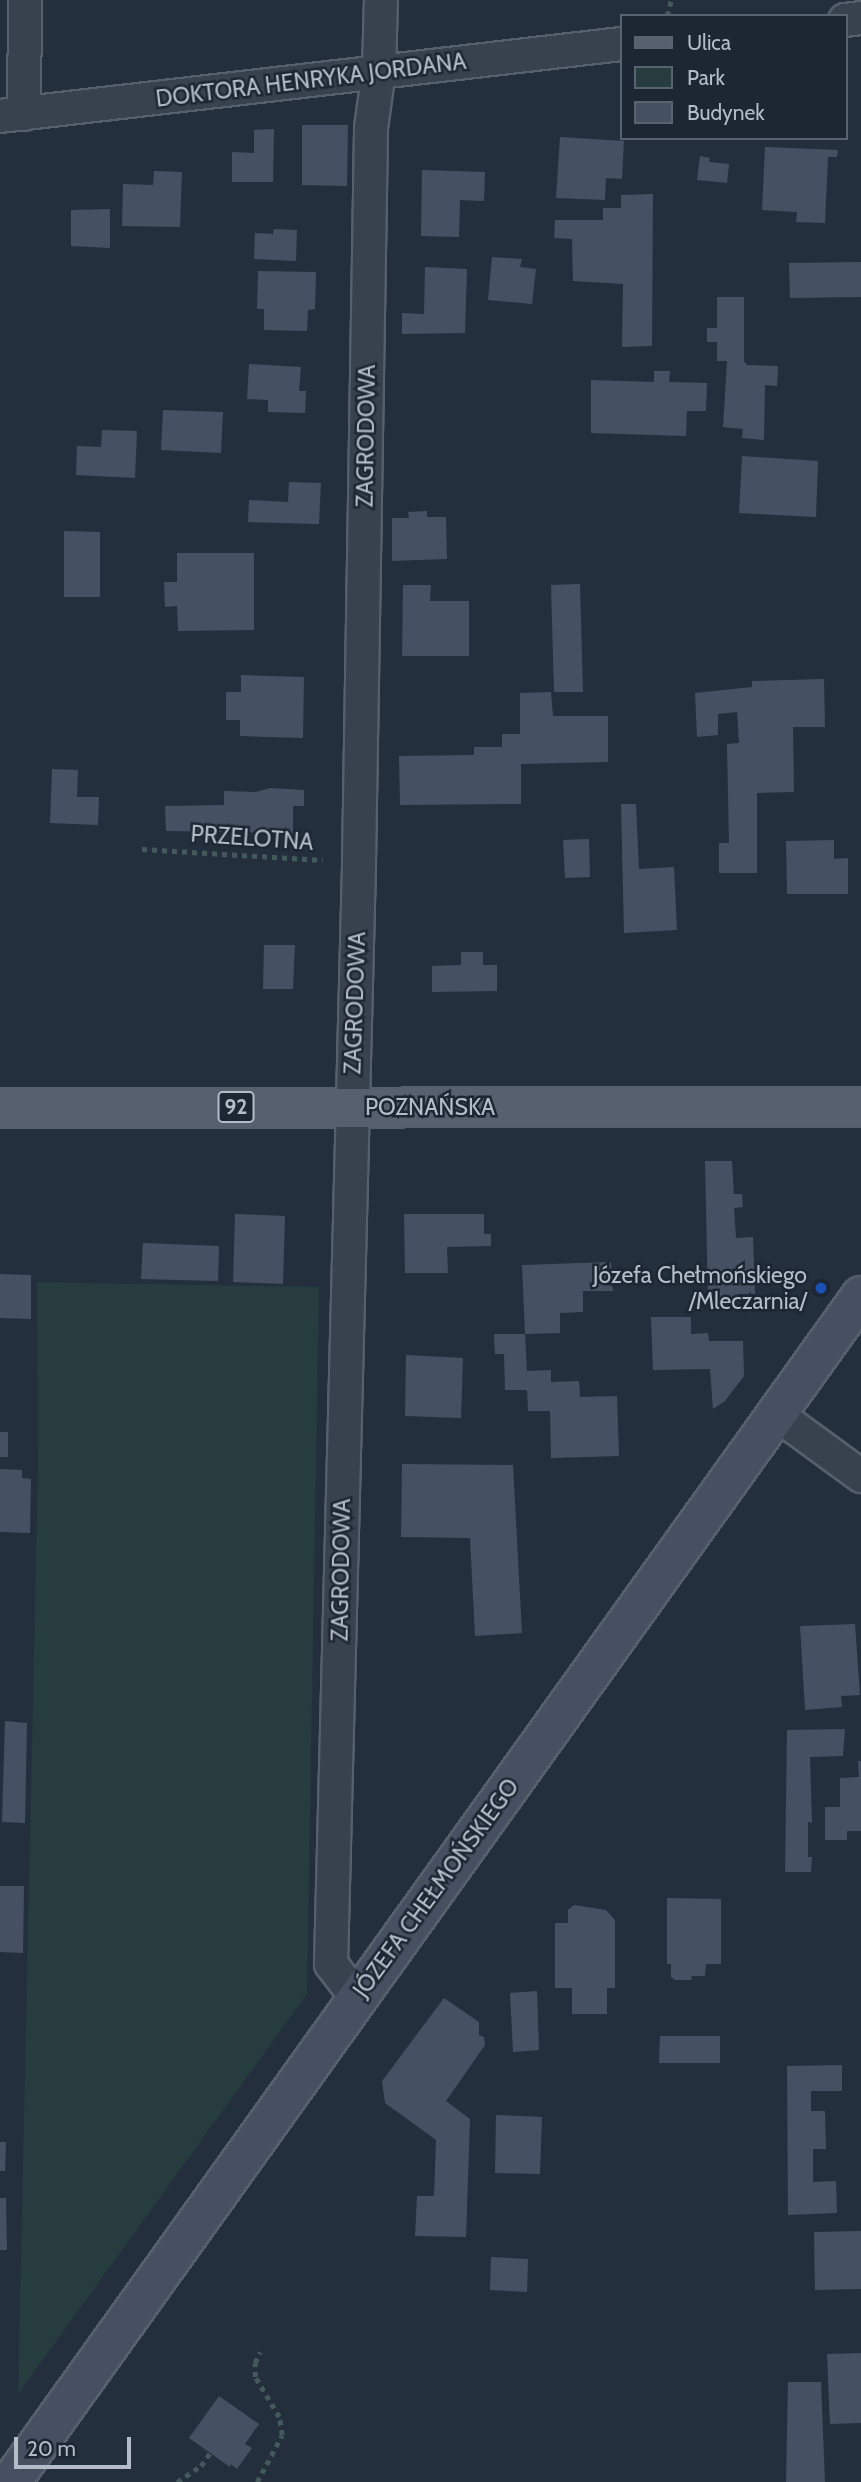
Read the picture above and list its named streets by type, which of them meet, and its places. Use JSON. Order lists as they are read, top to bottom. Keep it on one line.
{"streets":{"main road":["92","POZNAŃSKA"],"street":["DOKTORA HENRYKA JORDANA","ZAGRODOWA","JÓZEFA CHEŁMOŃSKIEGO"],"path":["PRZELOTNA"]},"crossings":[["DOKTORA HENRYKA JORDANA","ZAGRODOWA"],["ZAGRODOWA","PRZELOTNA"],["ZAGRODOWA","POZNAŃSKA"],["ZAGRODOWA","JÓZEFA CHEŁMOŃSKIEGO"]],"places":["Józefa Chełmońskiego /Mleczarnia/"],"legend":["Ulica","Park","Budynek"],"scale_bar":"20 m"}
